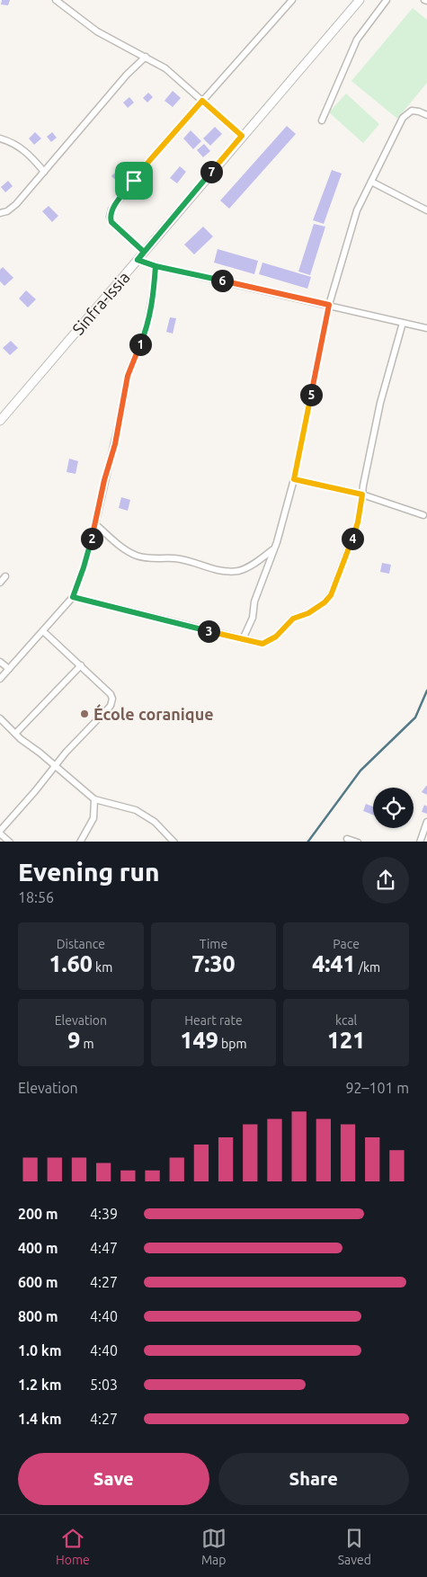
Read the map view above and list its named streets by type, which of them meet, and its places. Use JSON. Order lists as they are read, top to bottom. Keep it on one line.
{"streets":{"main road":["Sinfra-Issia"]},"places":["École coranique"],"page":{"pins":["7","6","1","5","2","4","3"],"heading":["Evening run","18:56"],"stats":[["Distance","1.60 km"],["Time","7:30"],["Pace","4:41 /km"],["Elevation","9 m"],["Heart rate","149 bpm"],["kcal","121"]],"chart":["Elevation","92–101 m"],"list":[{"name":"200 m","note":"4:39"},{"name":"400 m","note":"4:47"},{"name":"600 m","note":"4:27"},{"name":"800 m","note":"4:40"},{"name":"1.0 km","note":"4:40"},{"name":"1.2 km","note":"5:03"},{"name":"1.4 km","note":"4:27"}],"buttons":["Save","Share"],"tabs":["Home","Map","Saved"]}}
